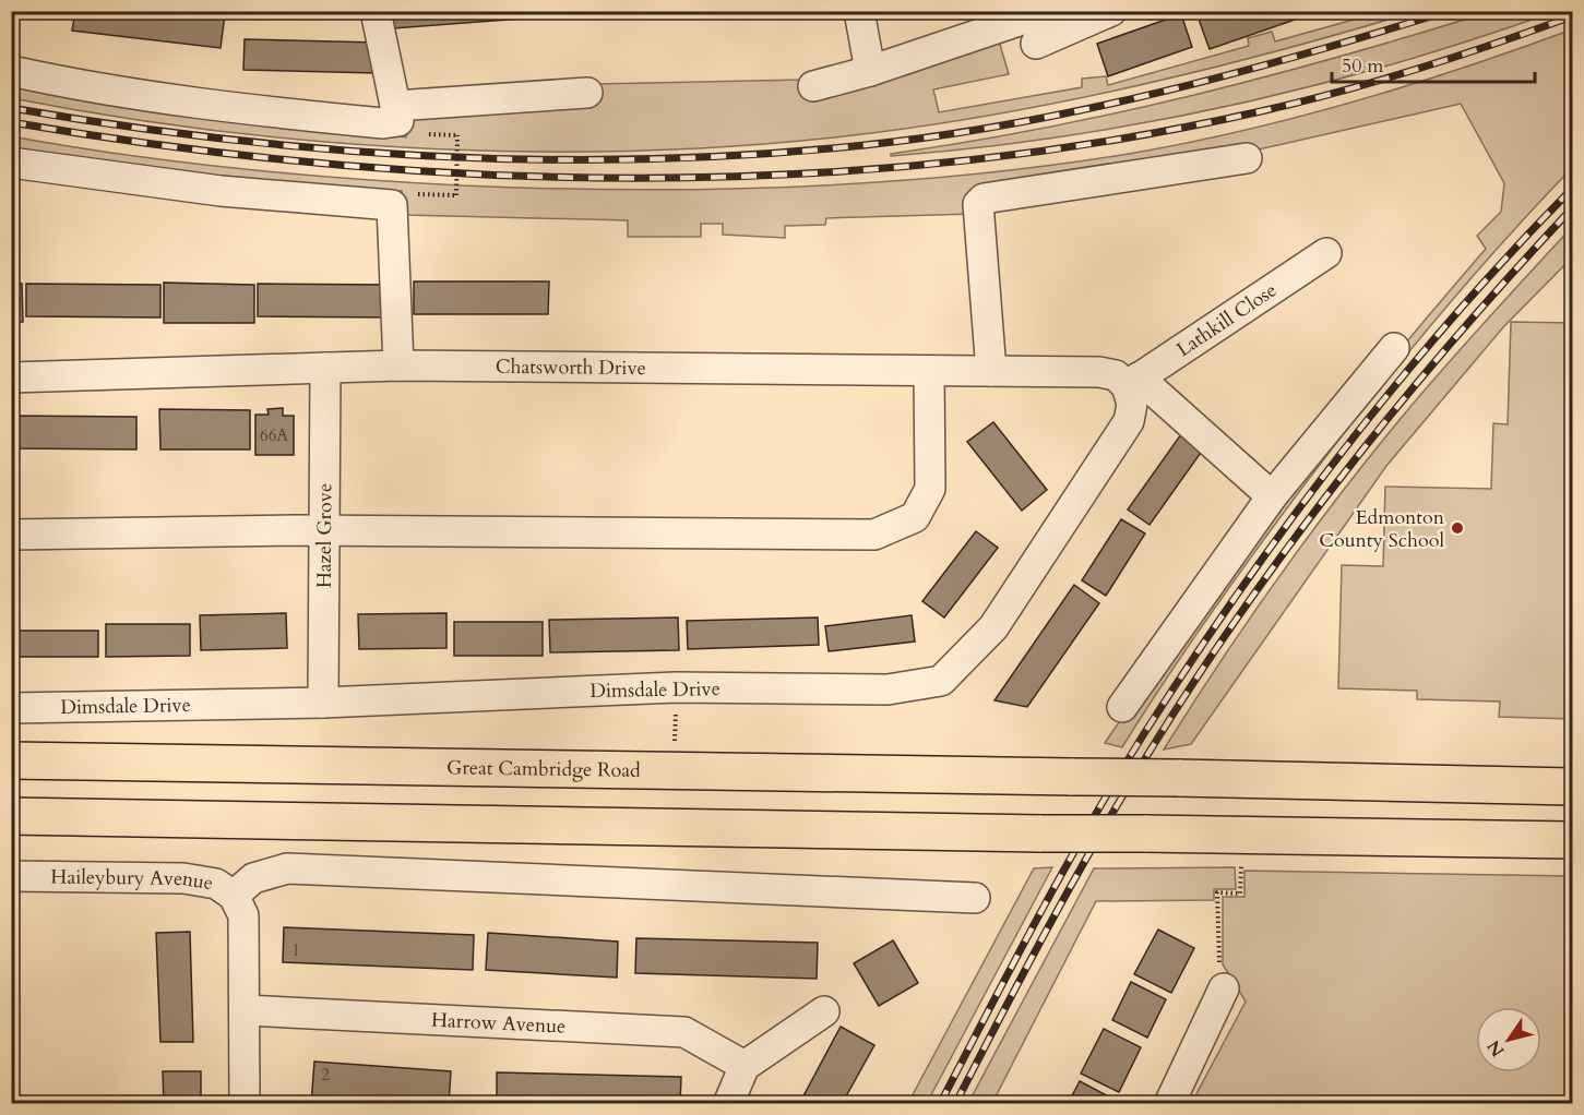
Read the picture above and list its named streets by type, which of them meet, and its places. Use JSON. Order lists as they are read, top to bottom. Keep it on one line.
{"streets":{"highway":["Great Cambridge Road"],"street":["Lathkill Close","Chatsworth Drive","Hazel Grove","Dimsdale Drive","Haileybury Avenue","Harrow Avenue"]},"crossings":[["Lathkill Close","Chatsworth Drive"],["Lathkill Close","Dimsdale Drive"],["Chatsworth Drive","Hazel Grove"],["Chatsworth Drive","Dimsdale Drive"],["Hazel Grove","Dimsdale Drive"],["Haileybury Avenue","Harrow Avenue"]],"places":["Edmonton County School"],"house_numbers":["66A","1","2"],"scale_bar":"50 m","north":"bottom left"}
